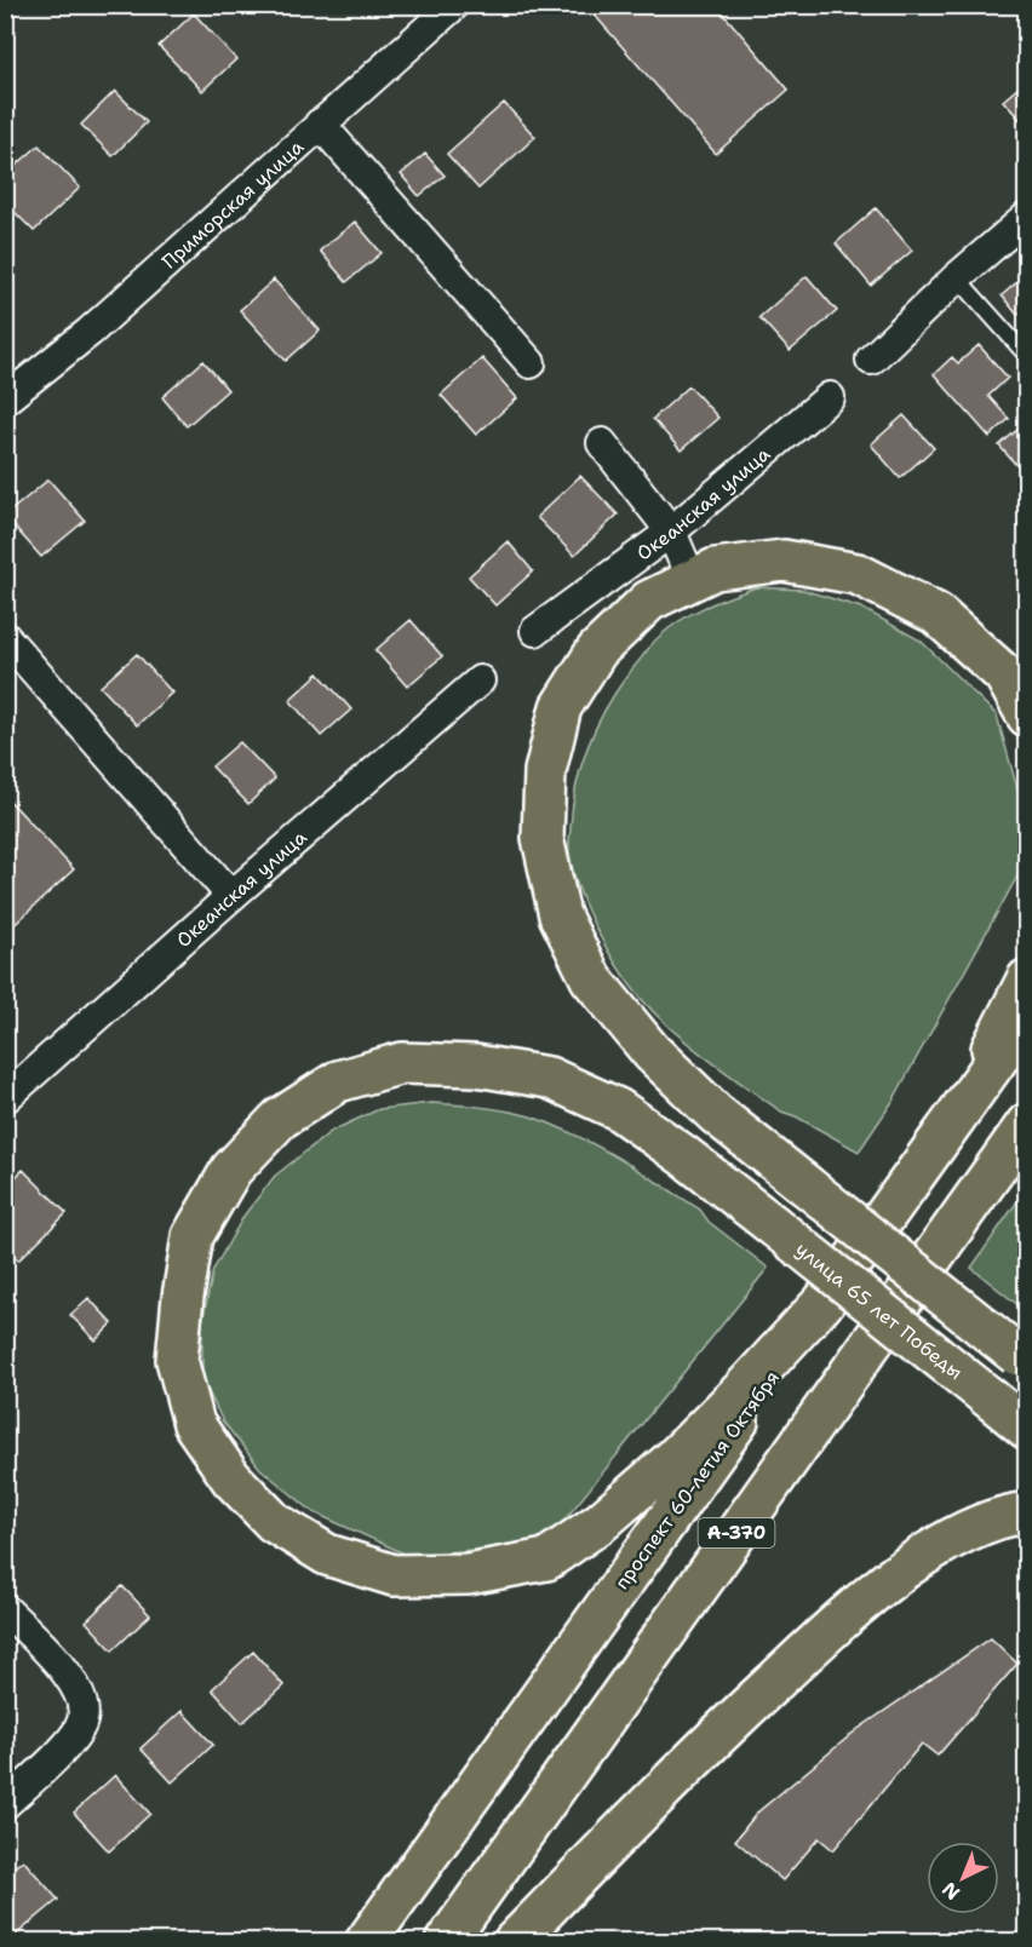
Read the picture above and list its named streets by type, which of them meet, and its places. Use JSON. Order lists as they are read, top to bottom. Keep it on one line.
{"streets":{"main road":["улица 65 лет Победы","проспект 60-летия Октября","А-370"],"street":["Приморская улица","Океанская улица"]},"crossings":[["улица 65 лет Победы","проспект 60-летия Октября"]],"north":"bottom left"}
